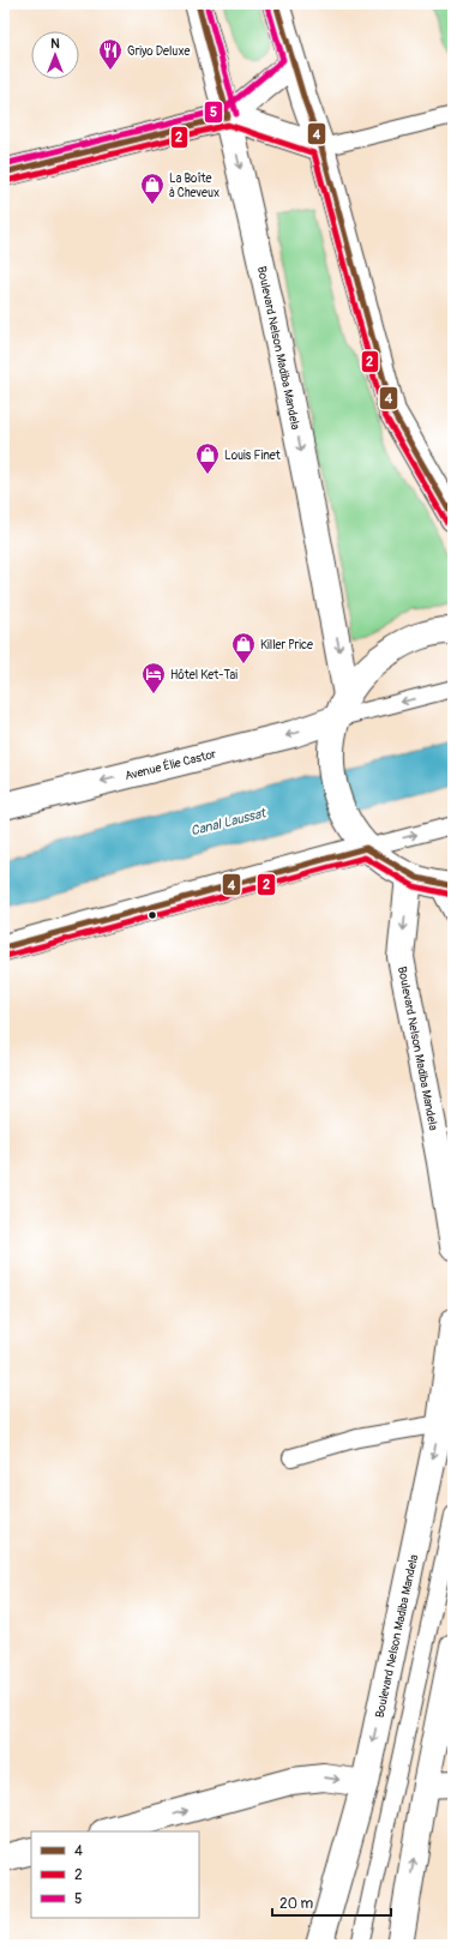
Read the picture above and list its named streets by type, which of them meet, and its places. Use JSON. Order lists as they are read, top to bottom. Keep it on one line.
{"streets":{"main road":["Boulevard Nelson Madiba Mandela","Avenue Élie Castor"]},"water":["Canal Laussat"],"places":{"restaurant":["Griyo Deluxe"],"shop":["La Boîte à Cheveux","Louis Finet","Killer Price"],"hotel":["Hôtel Ket-Tai"]},"lines":["transit line 4","transit line 5","transit line 2"],"legend":["4","2","5"],"scale_bar":"20 m","north":"top"}
